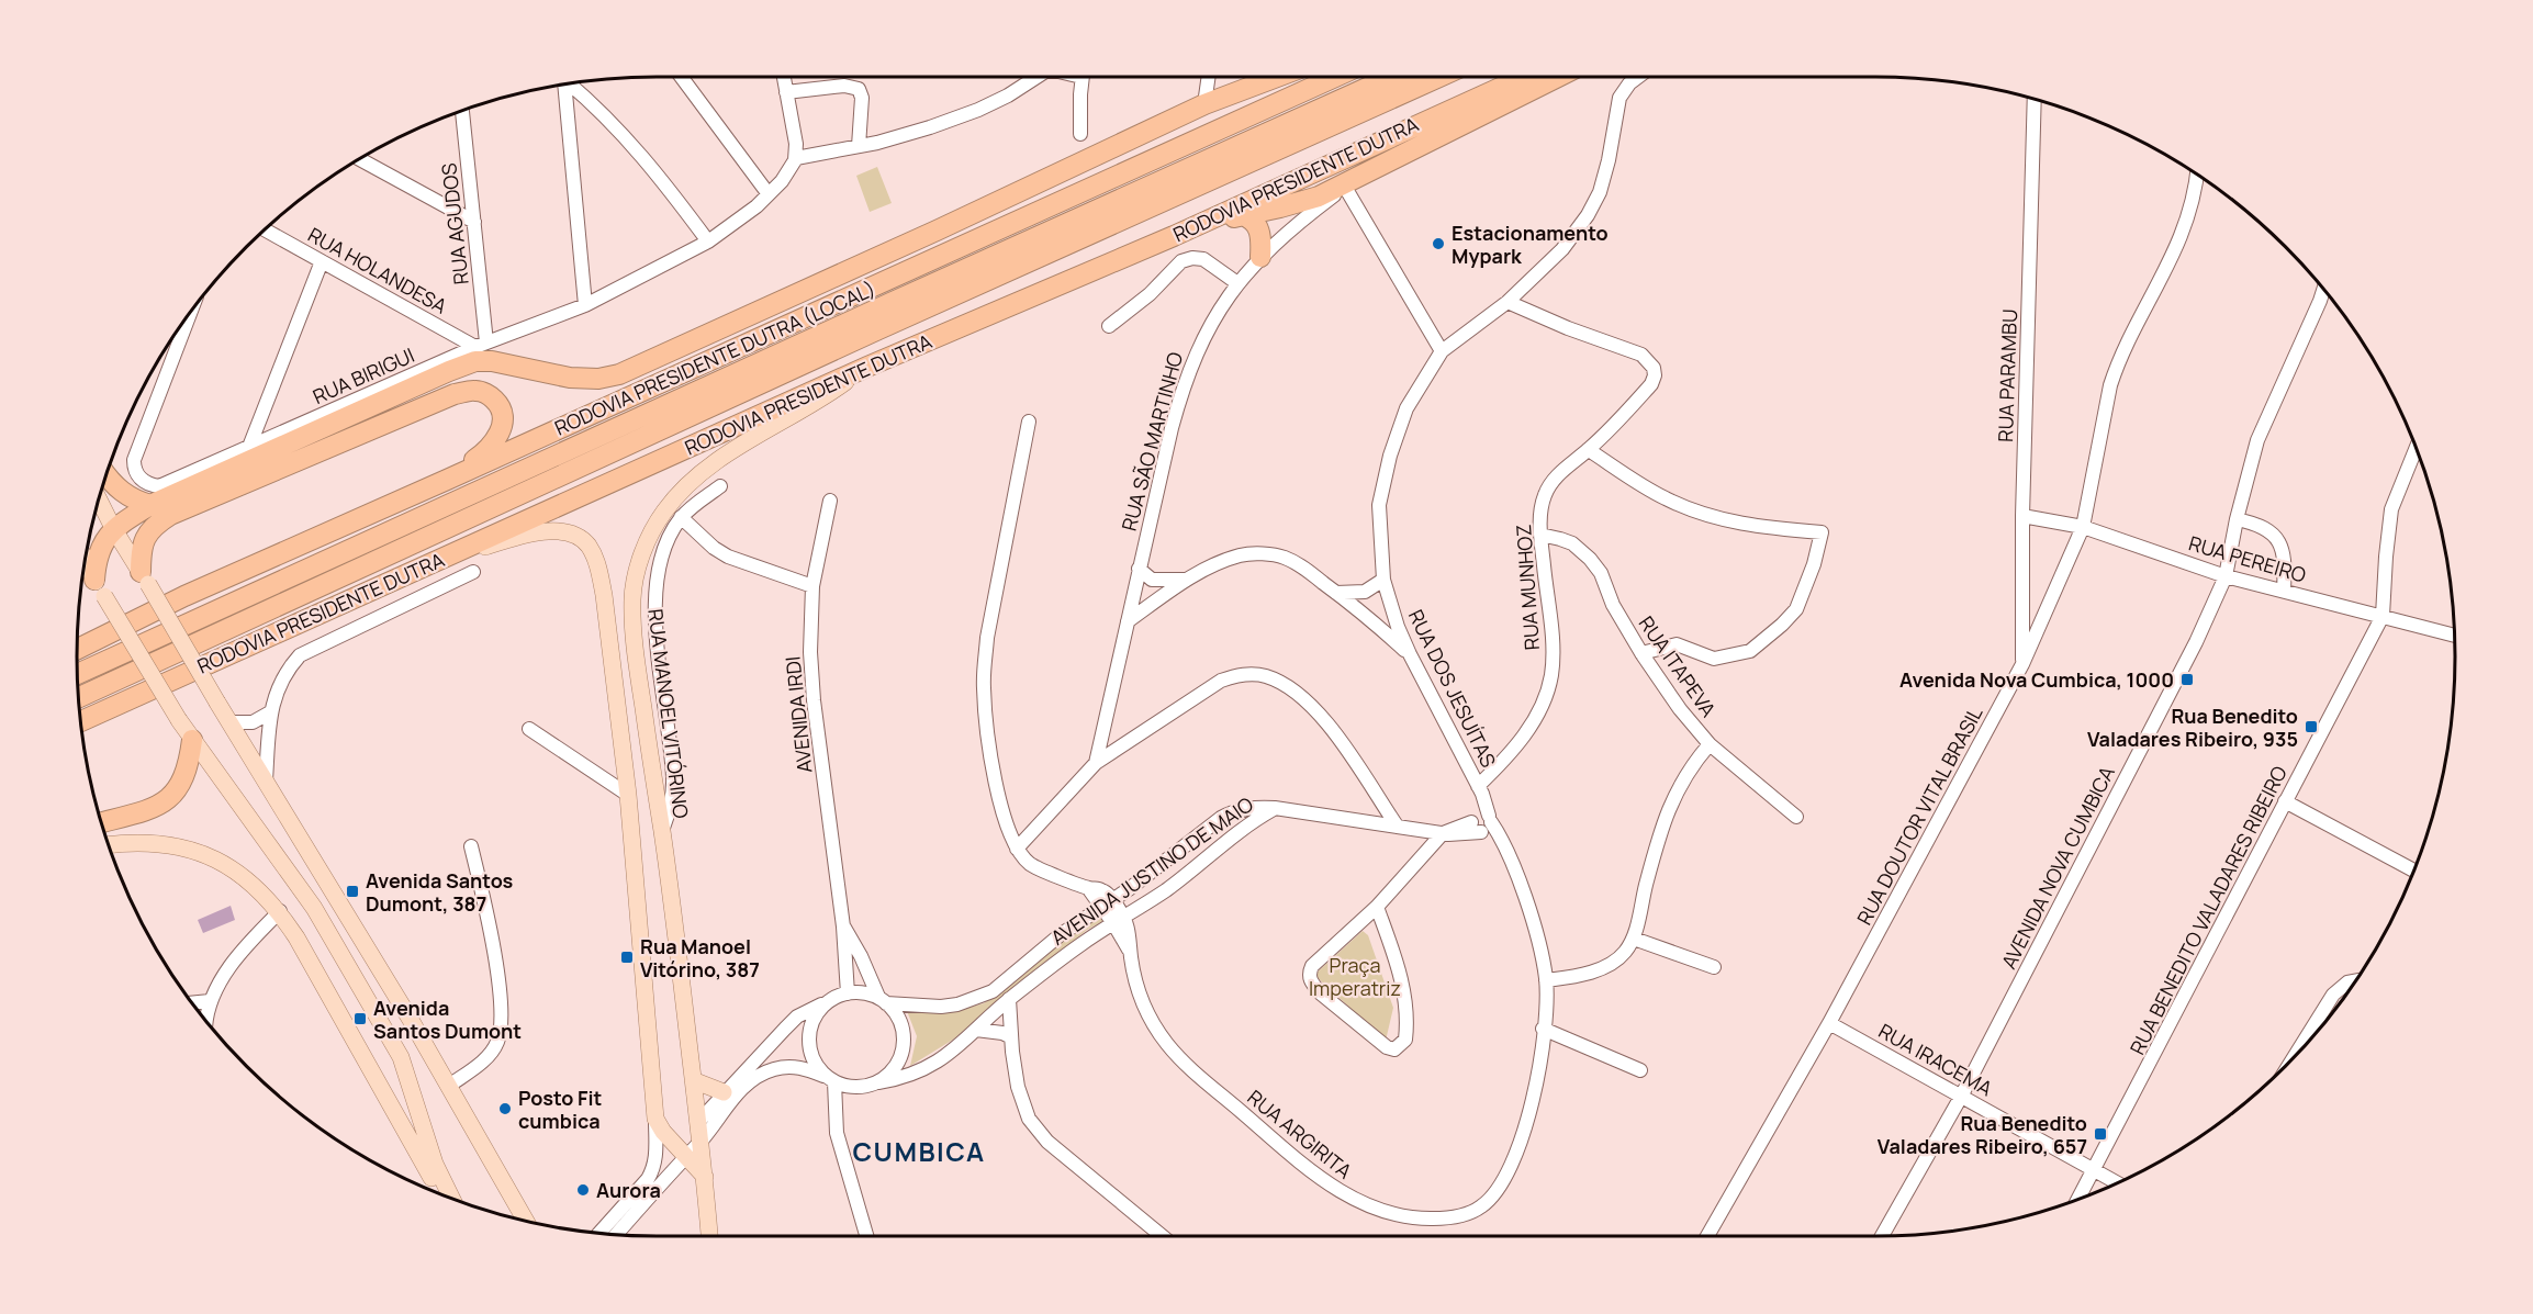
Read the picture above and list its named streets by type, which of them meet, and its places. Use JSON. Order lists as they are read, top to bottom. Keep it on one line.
{"streets":{"highway":["RODOVIA PRESIDENTE DUTRA","RODOVIA PRESIDENTE DUTRA (LOCAL)"],"main road":["RUA MANOEL VITÓRINO"],"street":["RUA AGUDOS","RUA HOLANDESA","RUA BIRIGUI","RUA PARAMBU","RUA SÃO MARTINHO","RUA PEREIRO","RUA MUNHOZ","RUA ITAPEVA","RUA DOS JESUÍTAS","AVENIDA IRDI","RUA DOUTOR VITAL BRASIL","AVENIDA NOVA CUMBICA","AVENIDA JUSTINO DE MAIO","RUA BENEDITO VALADARES RIBEIRO","RUA IRACEMA","RUA ARGIRITA"]},"crossings":[["RODOVIA PRESIDENTE DUTRA","RUA MANOEL VITÓRINO"],["RUA AGUDOS","RUA HOLANDESA"],["RUA AGUDOS","RUA BIRIGUI"],["RUA HOLANDESA","RUA BIRIGUI"],["RUA PARAMBU","RUA PEREIRO"],["RUA PARAMBU","RUA DOUTOR VITAL BRASIL"],["RUA PEREIRO","RUA DOUTOR VITAL BRASIL"],["RUA PEREIRO","AVENIDA NOVA CUMBICA"],["RUA PEREIRO","RUA BENEDITO VALADARES RIBEIRO"],["RUA MUNHOZ","RUA ITAPEVA"],["RUA MUNHOZ","RUA DOS JESUÍTAS"],["AVENIDA IRDI","AVENIDA JUSTINO DE MAIO"],["RUA DOUTOR VITAL BRASIL","RUA IRACEMA"],["AVENIDA NOVA CUMBICA","RUA IRACEMA"],["AVENIDA JUSTINO DE MAIO","RUA ARGIRITA"],["RUA BENEDITO VALADARES RIBEIRO","RUA IRACEMA"]],"districts":["CUMBICA"],"parks":["Praça Imperatriz"],"places":{"other":["Estacionamento Mypark","Posto Fit cumbica","Aurora"],"transit":["Avenida Nova Cumbica, 1000","Rua Benedito Valadares Ribeiro, 935","Avenida Santos Dumont, 387","Rua Manoel Vitórino, 387","Avenida Santos Dumont","Rua Benedito Valadares Ribeiro, 657"]}}
